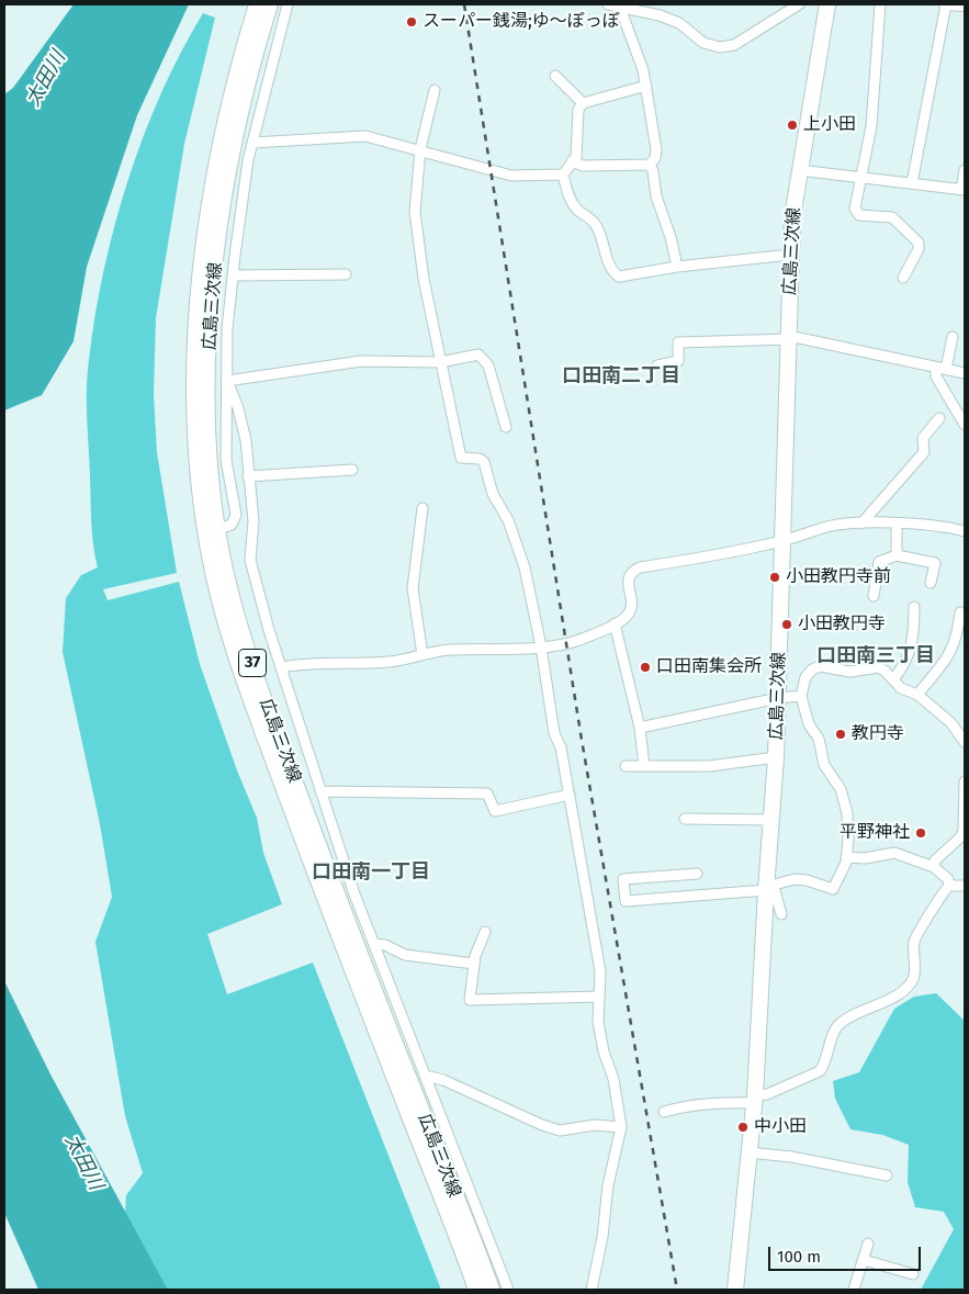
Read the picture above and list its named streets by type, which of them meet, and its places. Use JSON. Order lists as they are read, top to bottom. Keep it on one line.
{"streets":{"main road":["広島三次線","37"]},"districts":["口田南二丁目","口田南三丁目","口田南一丁目"],"water":["太田川"],"places":["スーパー銭湯;ゆ～ぽっぽ","上小田","小田教円寺前","小田教円寺","口田南集会所","教円寺","平野神社","中小田"],"scale_bar":"100 m"}
